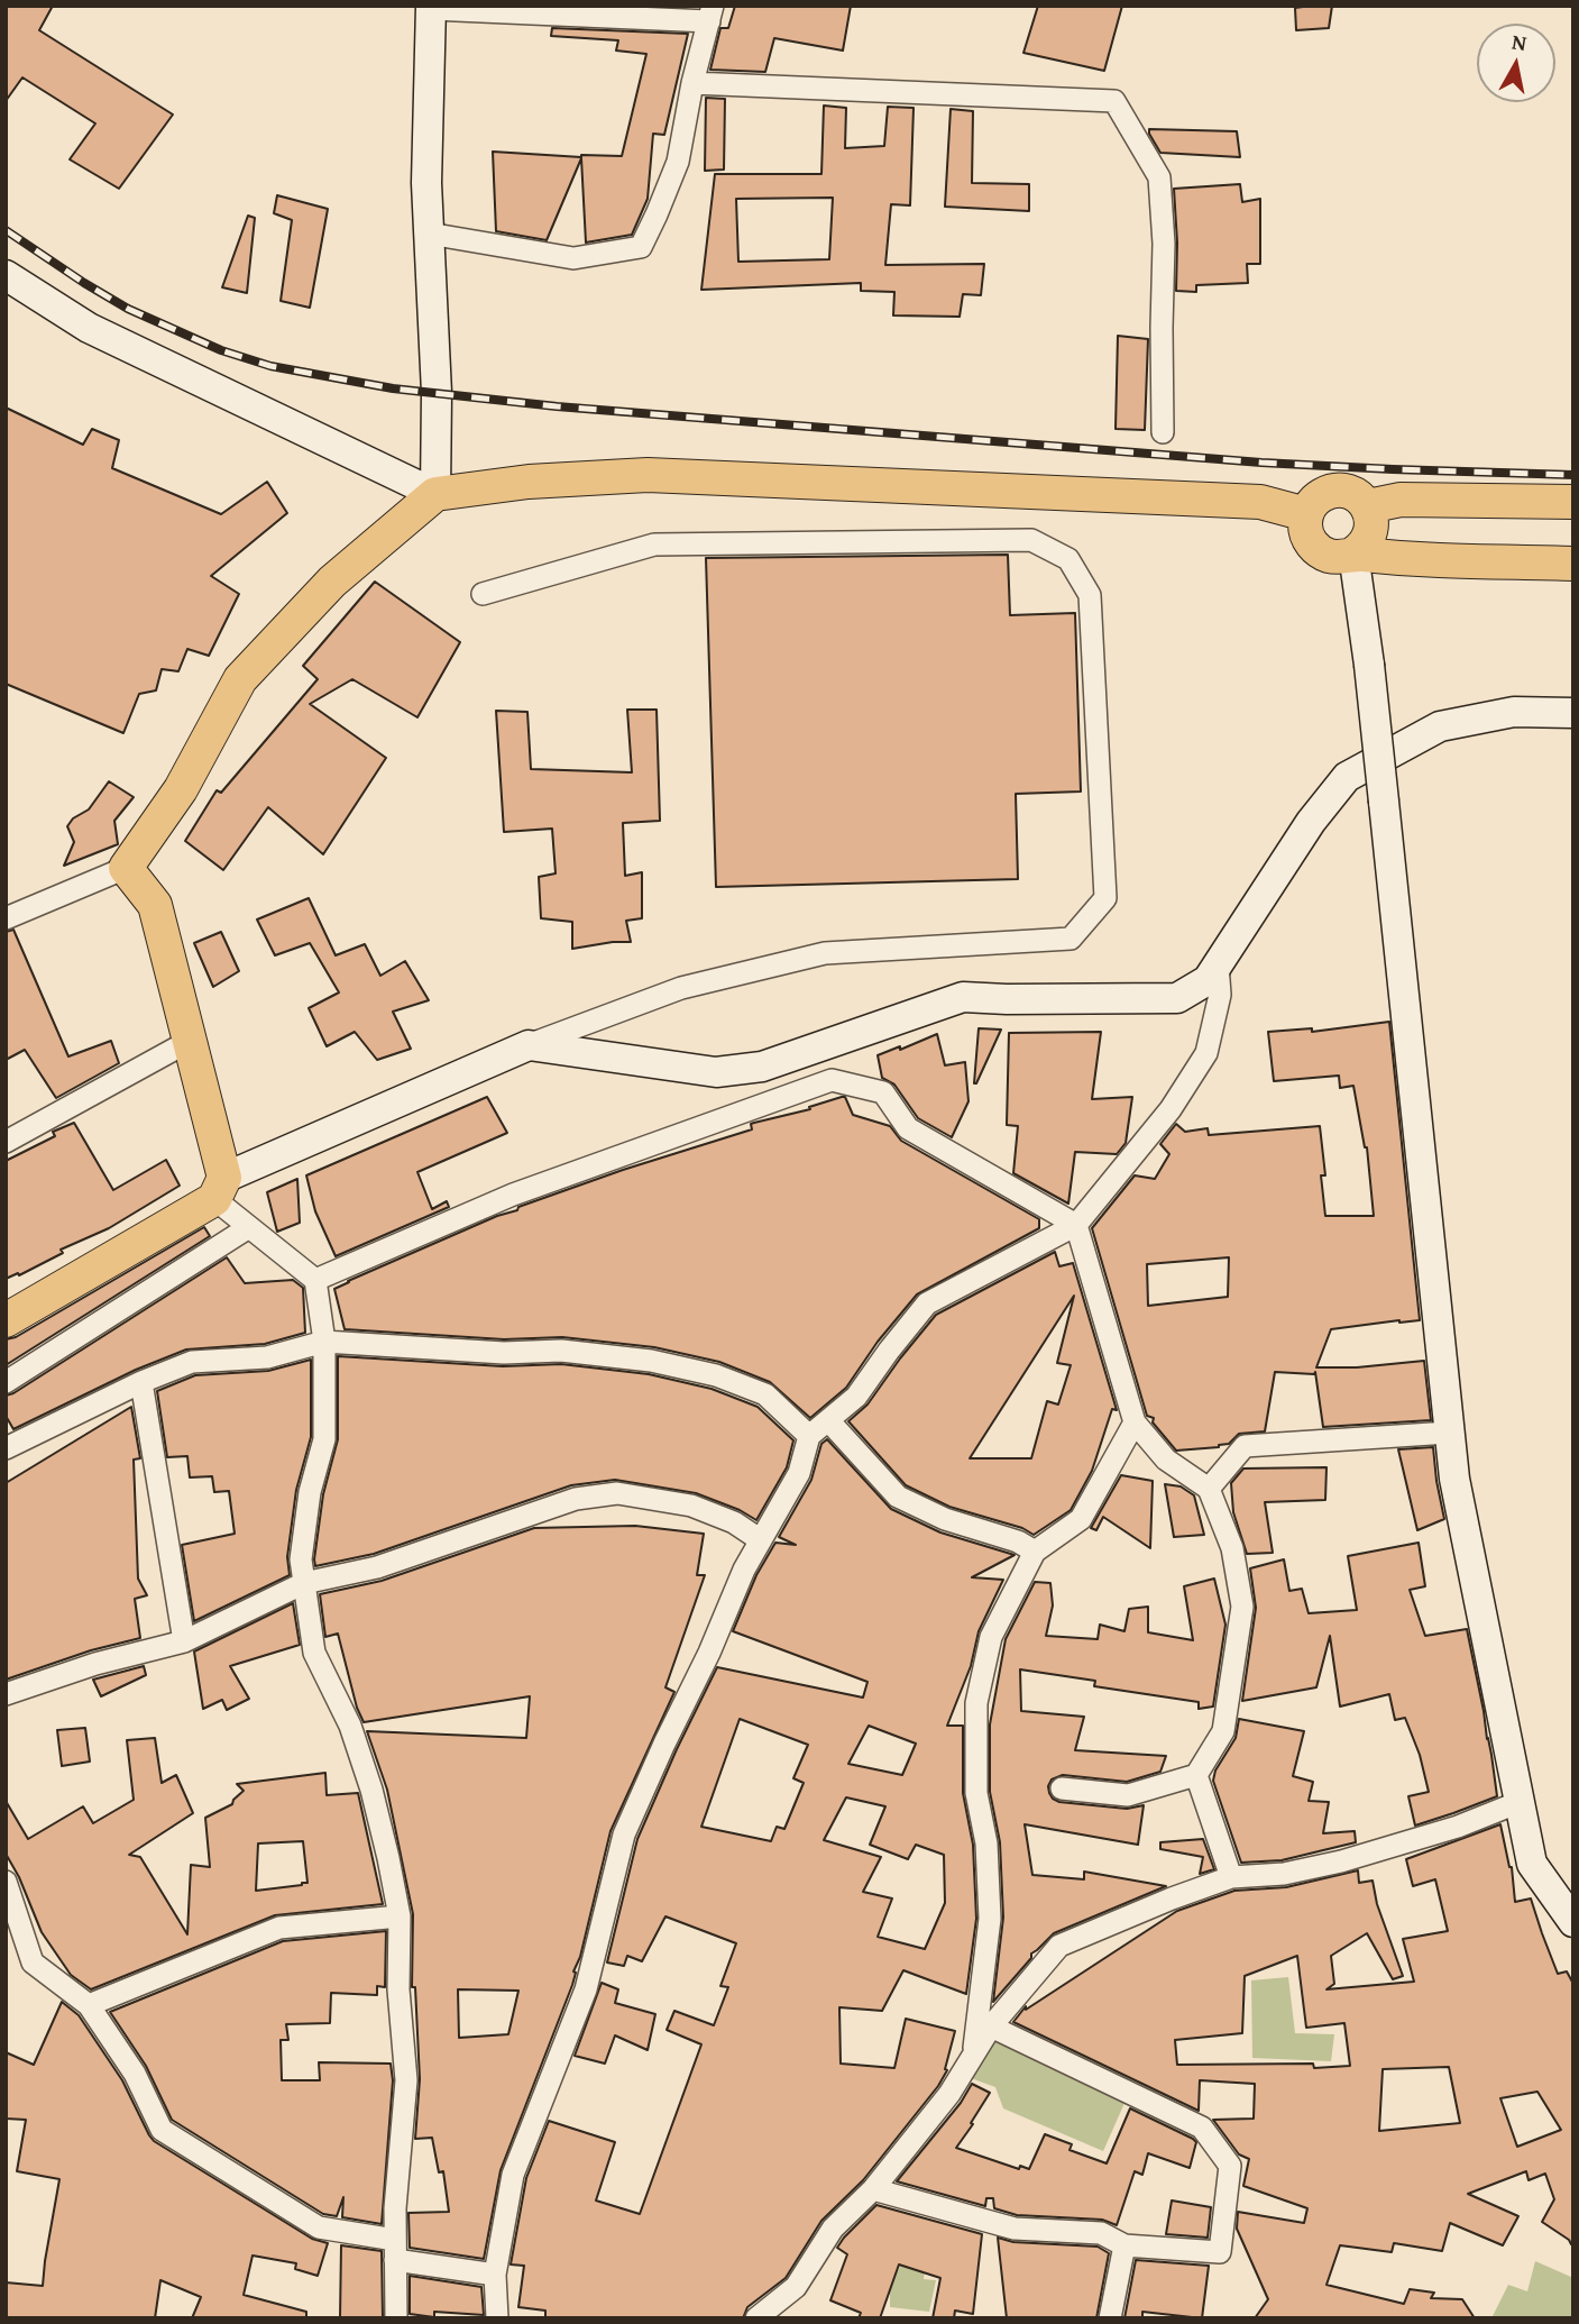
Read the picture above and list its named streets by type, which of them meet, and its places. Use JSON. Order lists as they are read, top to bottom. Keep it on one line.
{"north":"top"}
